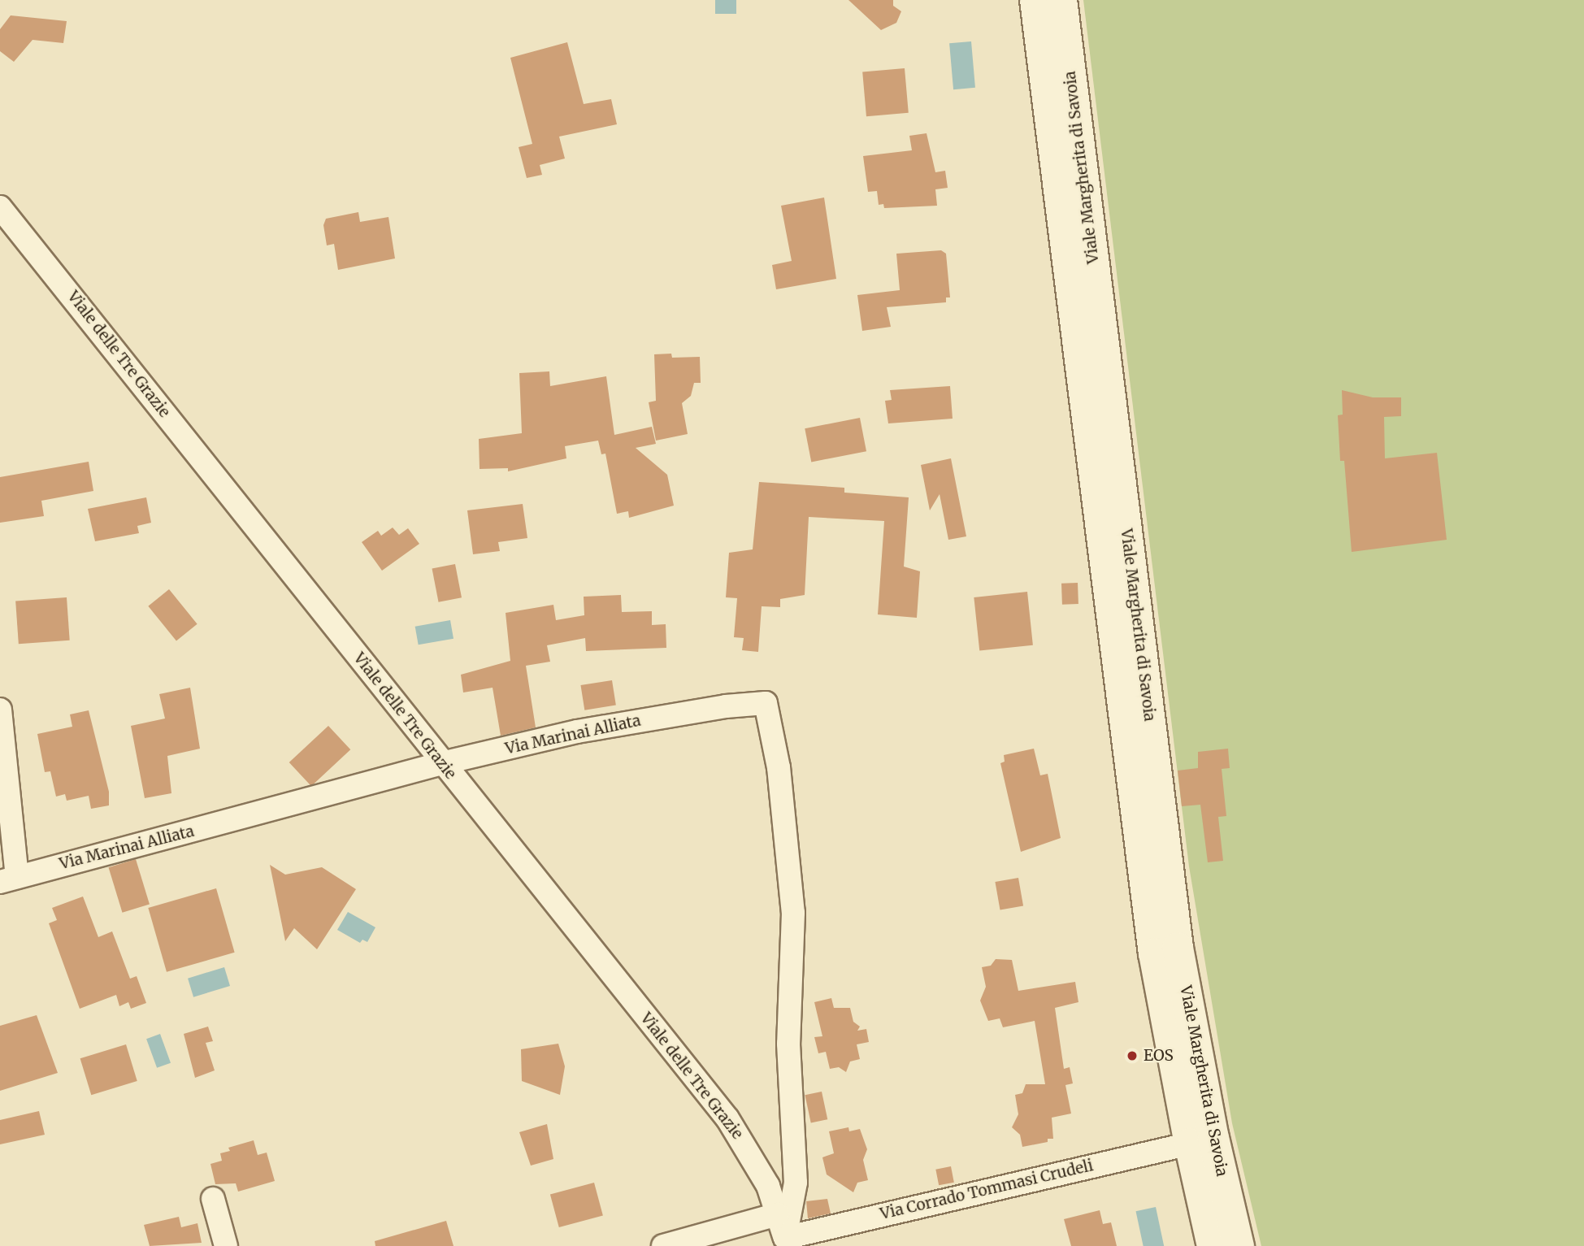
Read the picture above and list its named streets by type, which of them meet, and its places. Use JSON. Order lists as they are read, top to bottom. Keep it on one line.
{"streets":{"street":["Viale Margherita di Savoia","Viale delle Tre Grazie","Via Marinai Alliata","Via Corrado Tommasi Crudeli"]},"crossings":[["Viale Margherita di Savoia","Via Corrado Tommasi Crudeli"],["Viale delle Tre Grazie","Via Marinai Alliata"],["Viale delle Tre Grazie","Via Corrado Tommasi Crudeli"],["Via Marinai Alliata","Via Corrado Tommasi Crudeli"]],"places":["EOS"]}
